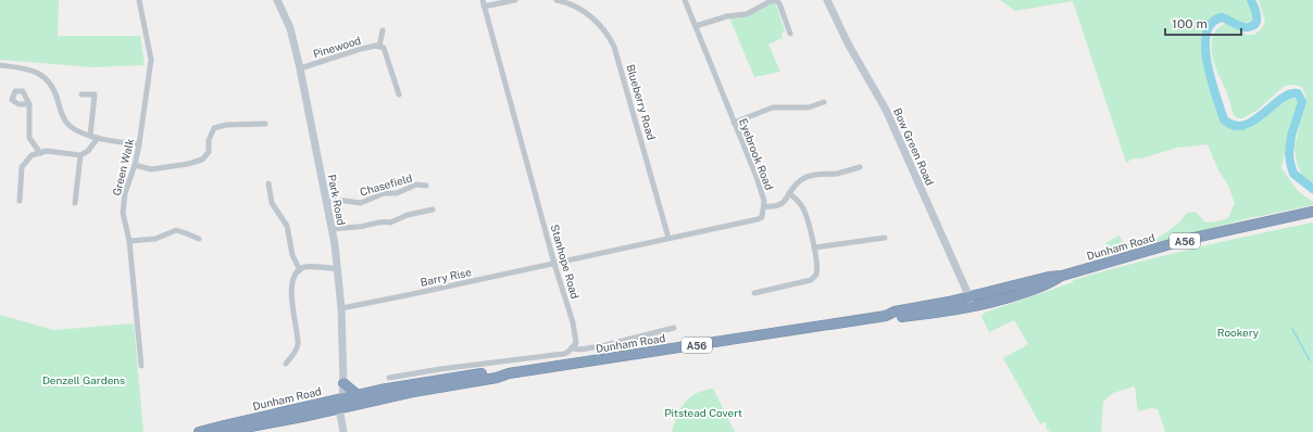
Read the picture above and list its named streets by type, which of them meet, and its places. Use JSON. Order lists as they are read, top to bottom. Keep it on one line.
{"streets":{"highway":["A56","Dunham Road"],"main road":["Bow Green Road","Park Road"],"street":["Pinewood","Blueberry Road","Eyebrook Road","Green Walk","Chasefield","Stanhope Road","Barry Rise"]},"crossings":[["Pinewood","Park Road"],["Blueberry Road","Eyebrook Road"],["Bow Green Road","Dunham Road"],["Eyebrook Road","Stanhope Road"],["Eyebrook Road","Barry Rise"],["Chasefield","Park Road"],["Park Road","Dunham Road"],["Park Road","Barry Rise"],["Stanhope Road","Barry Rise"]],"parks":["Rookery","Denzell Gardens","Pitstead Covert"],"scale_bar":"100 m"}
